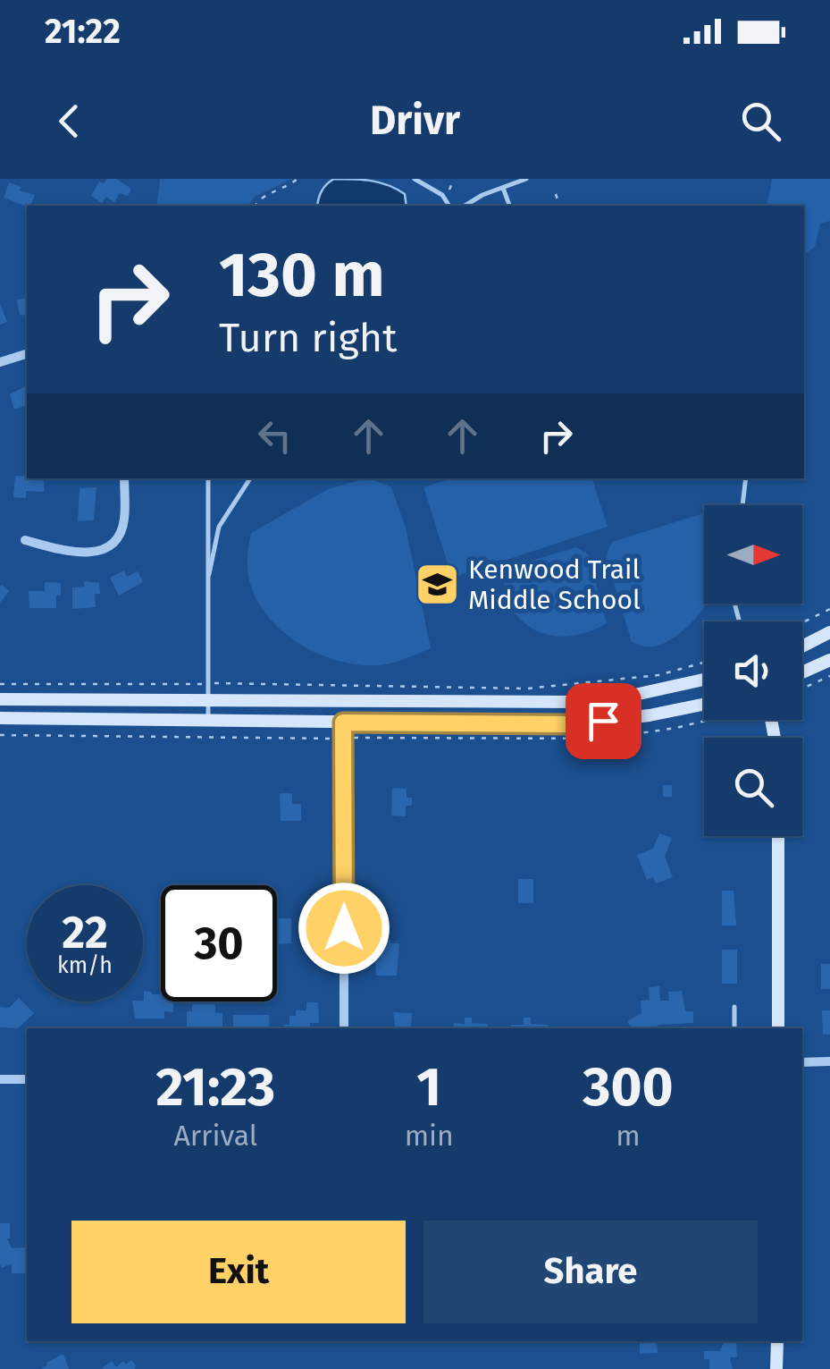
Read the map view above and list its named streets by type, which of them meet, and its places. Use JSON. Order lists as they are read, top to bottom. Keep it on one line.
{"places":{"school or university":["Kenwood Trail Middle School"]},"north":"right","page":{"status":"21:22","header":"Drivr","turn":["130 m","Turn right"],"speed":"22 km/h","limit":"30","eta":["21:23","Arrival","1","min","300","m"],"buttons":["Exit","Share"]}}
